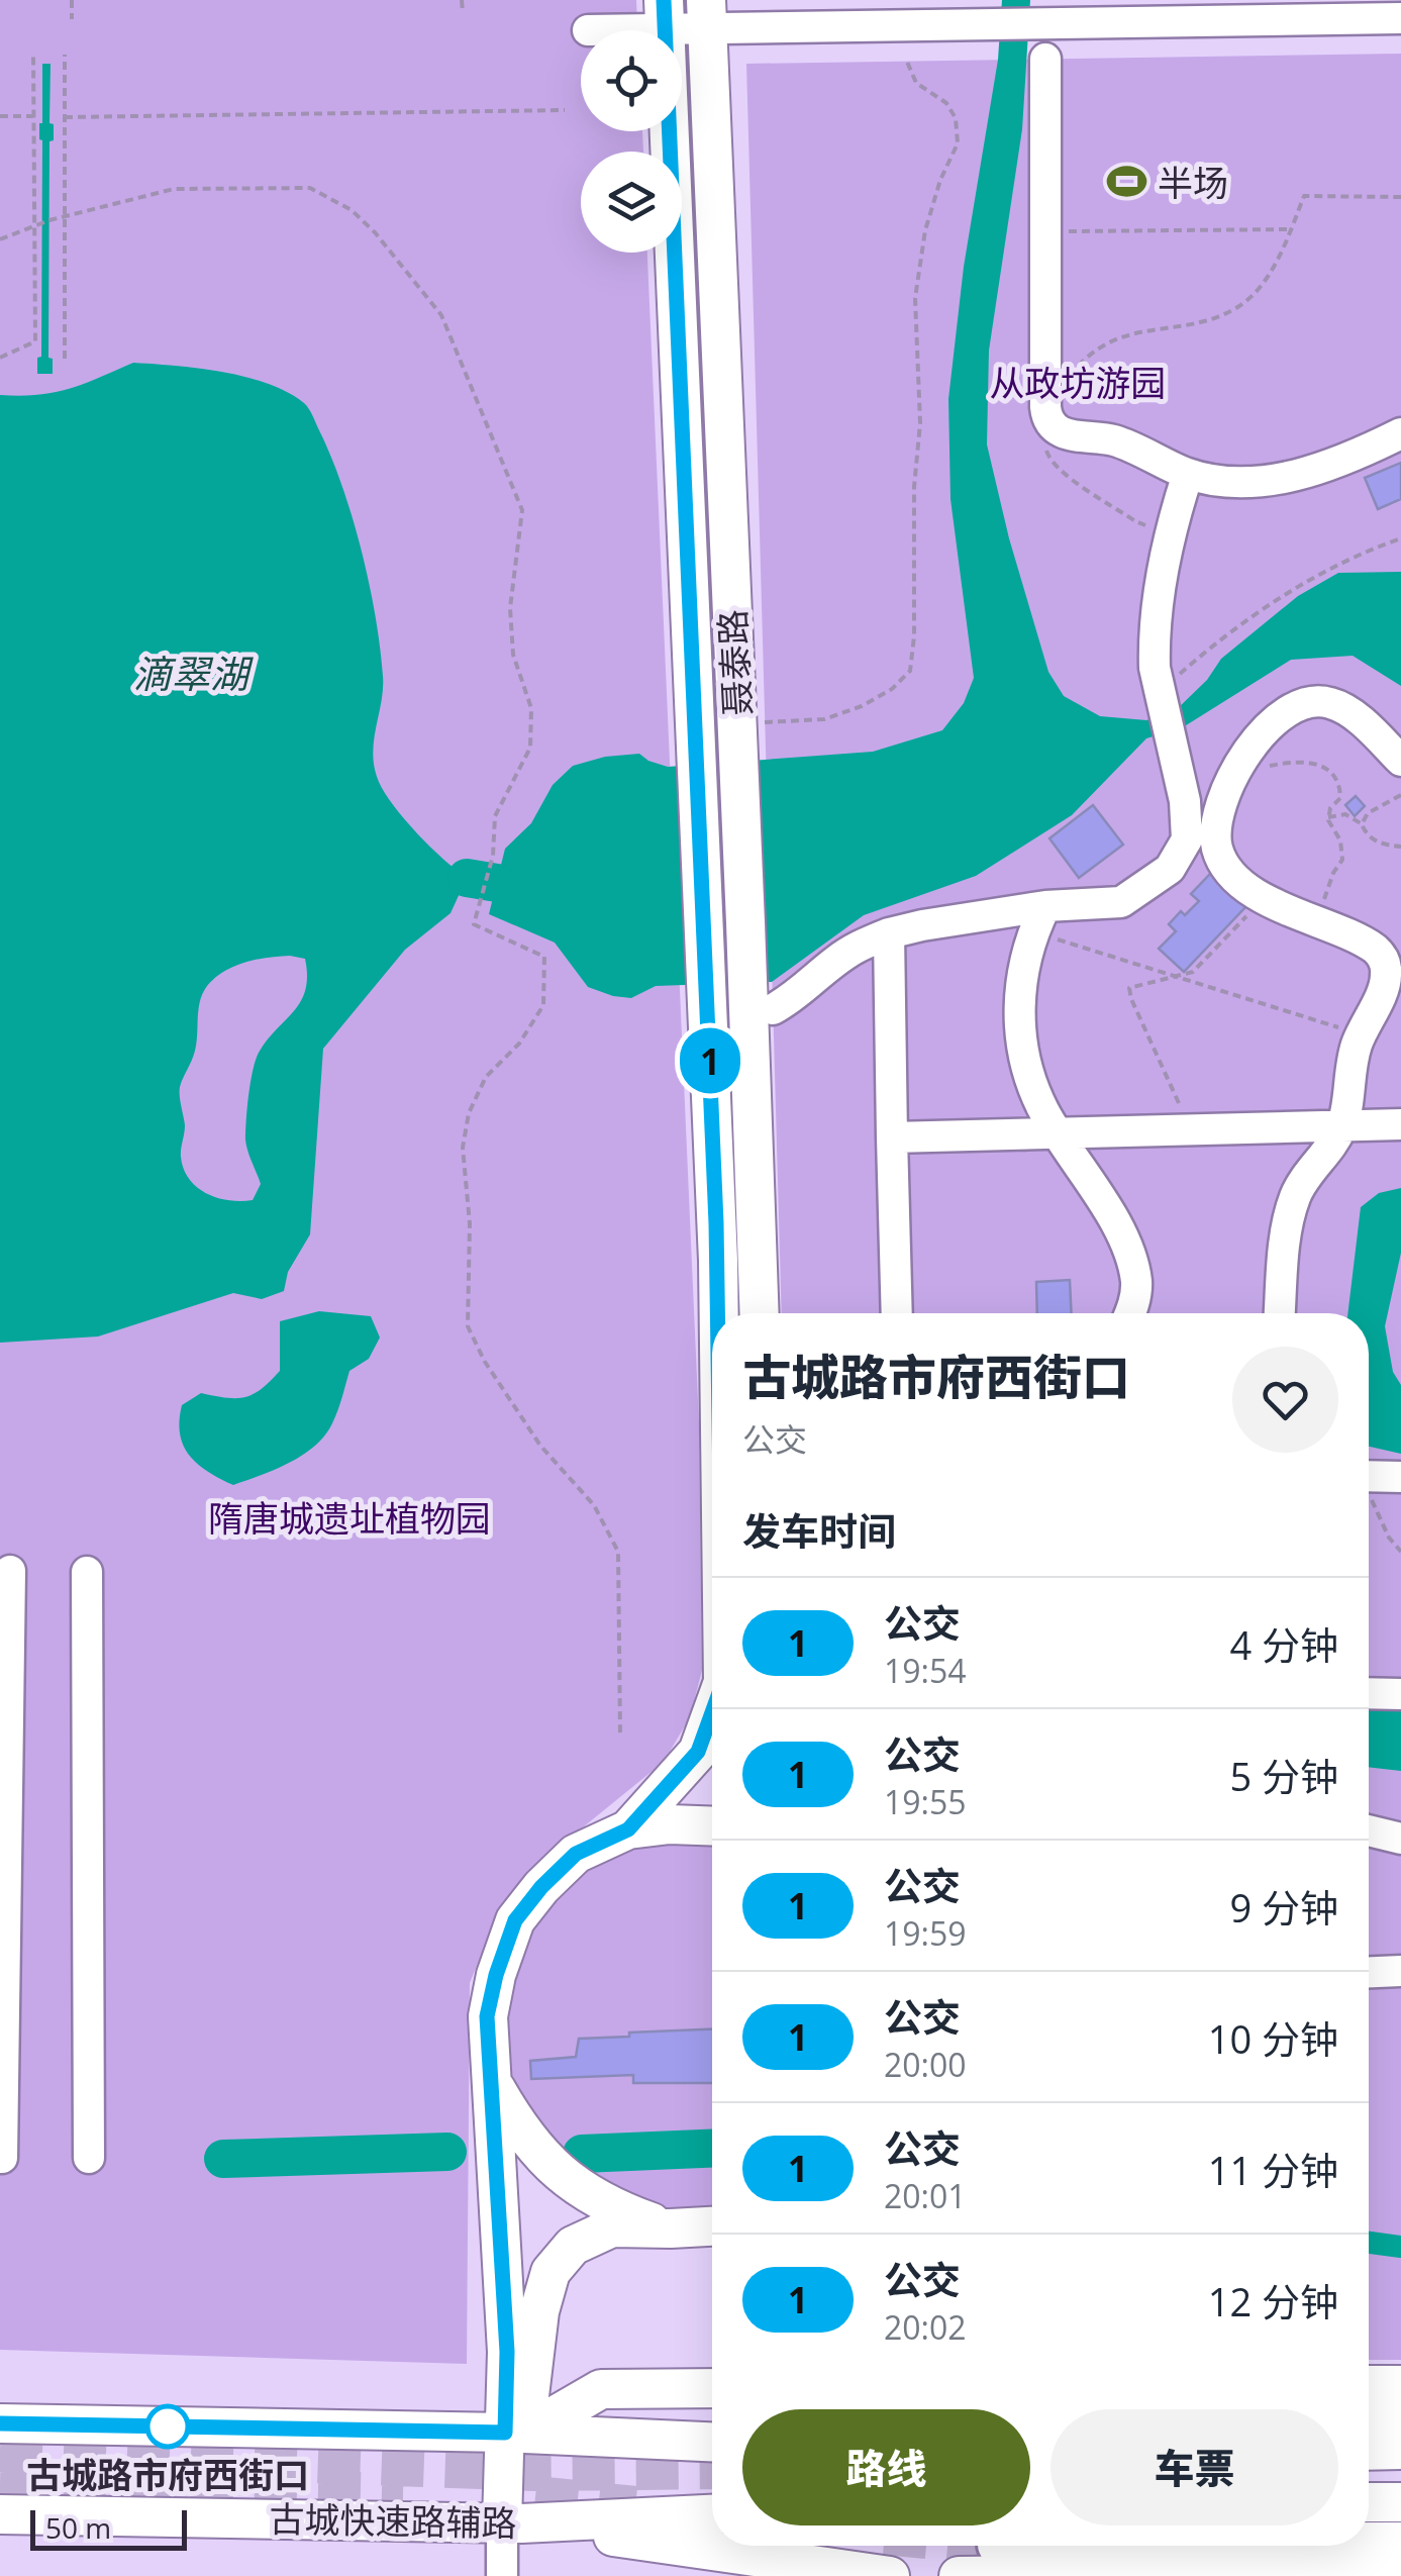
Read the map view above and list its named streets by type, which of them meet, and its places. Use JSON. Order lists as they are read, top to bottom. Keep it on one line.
{"streets":{"main road":["聂泰路","古城快速路辅路"]},"water":["滴翠湖"],"parks":["从政坊游园","隋唐城遗址植物园"],"places":{"sports":["半场"],"other":["古城路市府西街口"]},"lines":["bus line 1"],"scale_bar":"50 m","page":{"on_map":"1","heading":[["古城路市府西街口","公交"],"发车时间"],"list":[{"mark":"1","name":"公交","note":"19:54","value":"4 分钟"},{"mark":"1","name":"公交","note":"19:55","value":"5 分钟"},{"mark":"1","name":"公交","note":"19:59","value":"9 分钟"},{"mark":"1","name":"公交","note":"20:00","value":"10 分钟"},{"mark":"1","name":"公交","note":"20:01","value":"11 分钟"},{"mark":"1","name":"公交","note":"20:02","value":"12 分钟"}],"buttons":["路线","车票"],"scale":"50 m"}}
